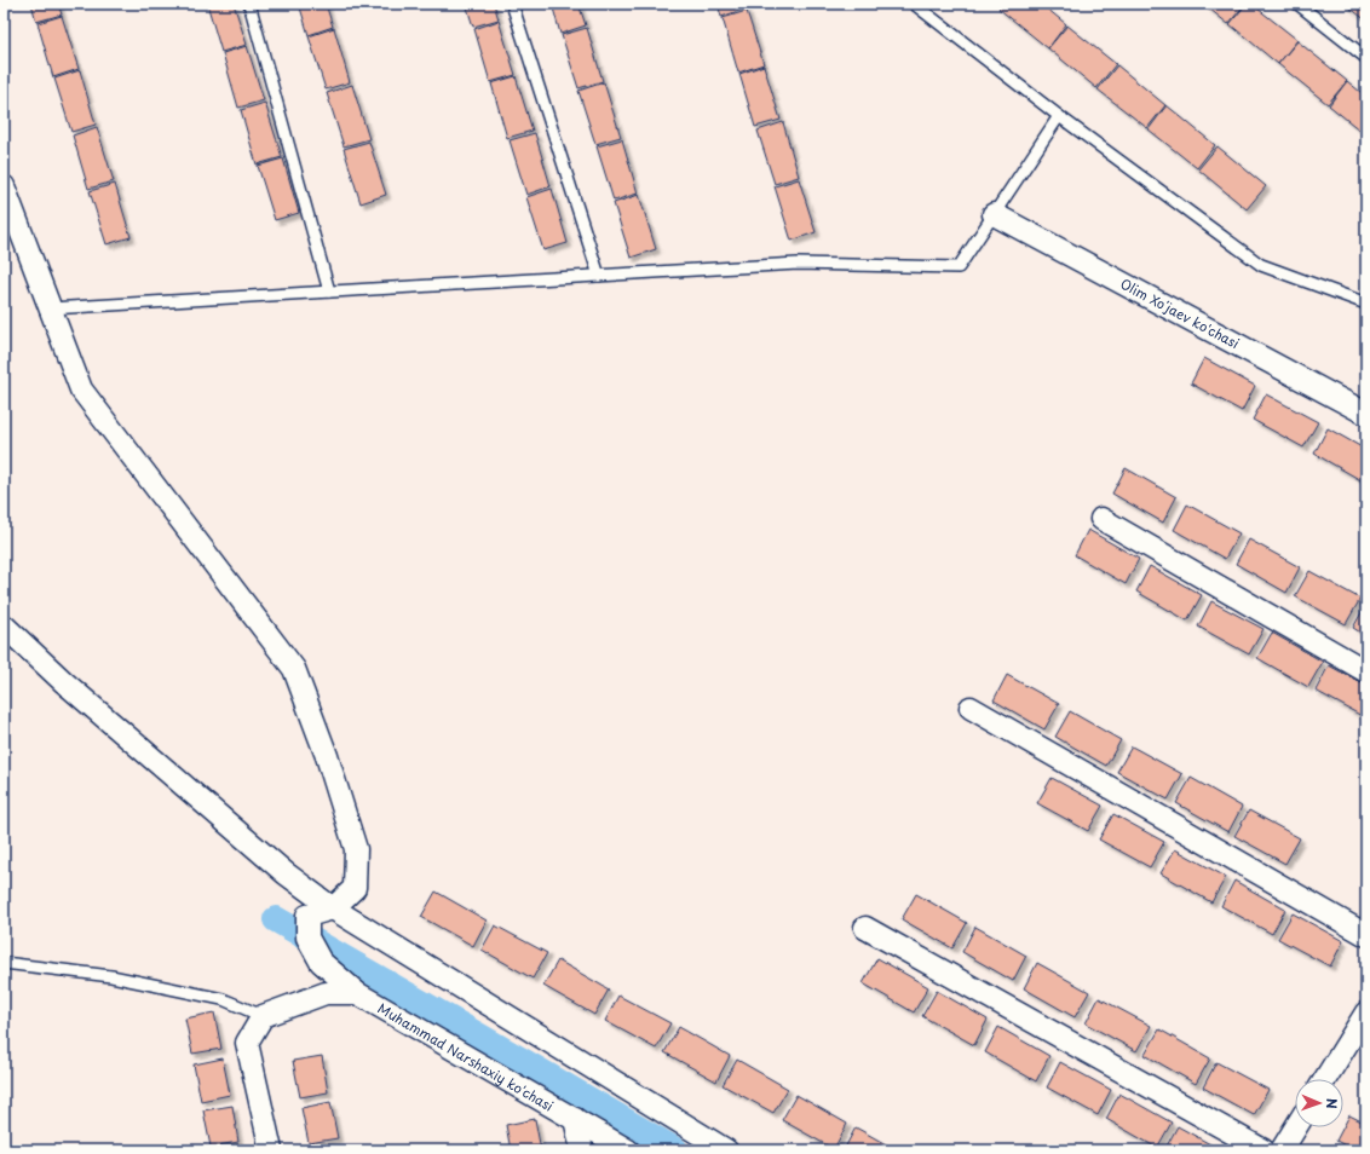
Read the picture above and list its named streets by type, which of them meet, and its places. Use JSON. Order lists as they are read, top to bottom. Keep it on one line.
{"streets":{"street":["Olim Xoʻjaev ko'chasi","Muhammad Narshaxiy ko'chasi"]},"north":"right"}
